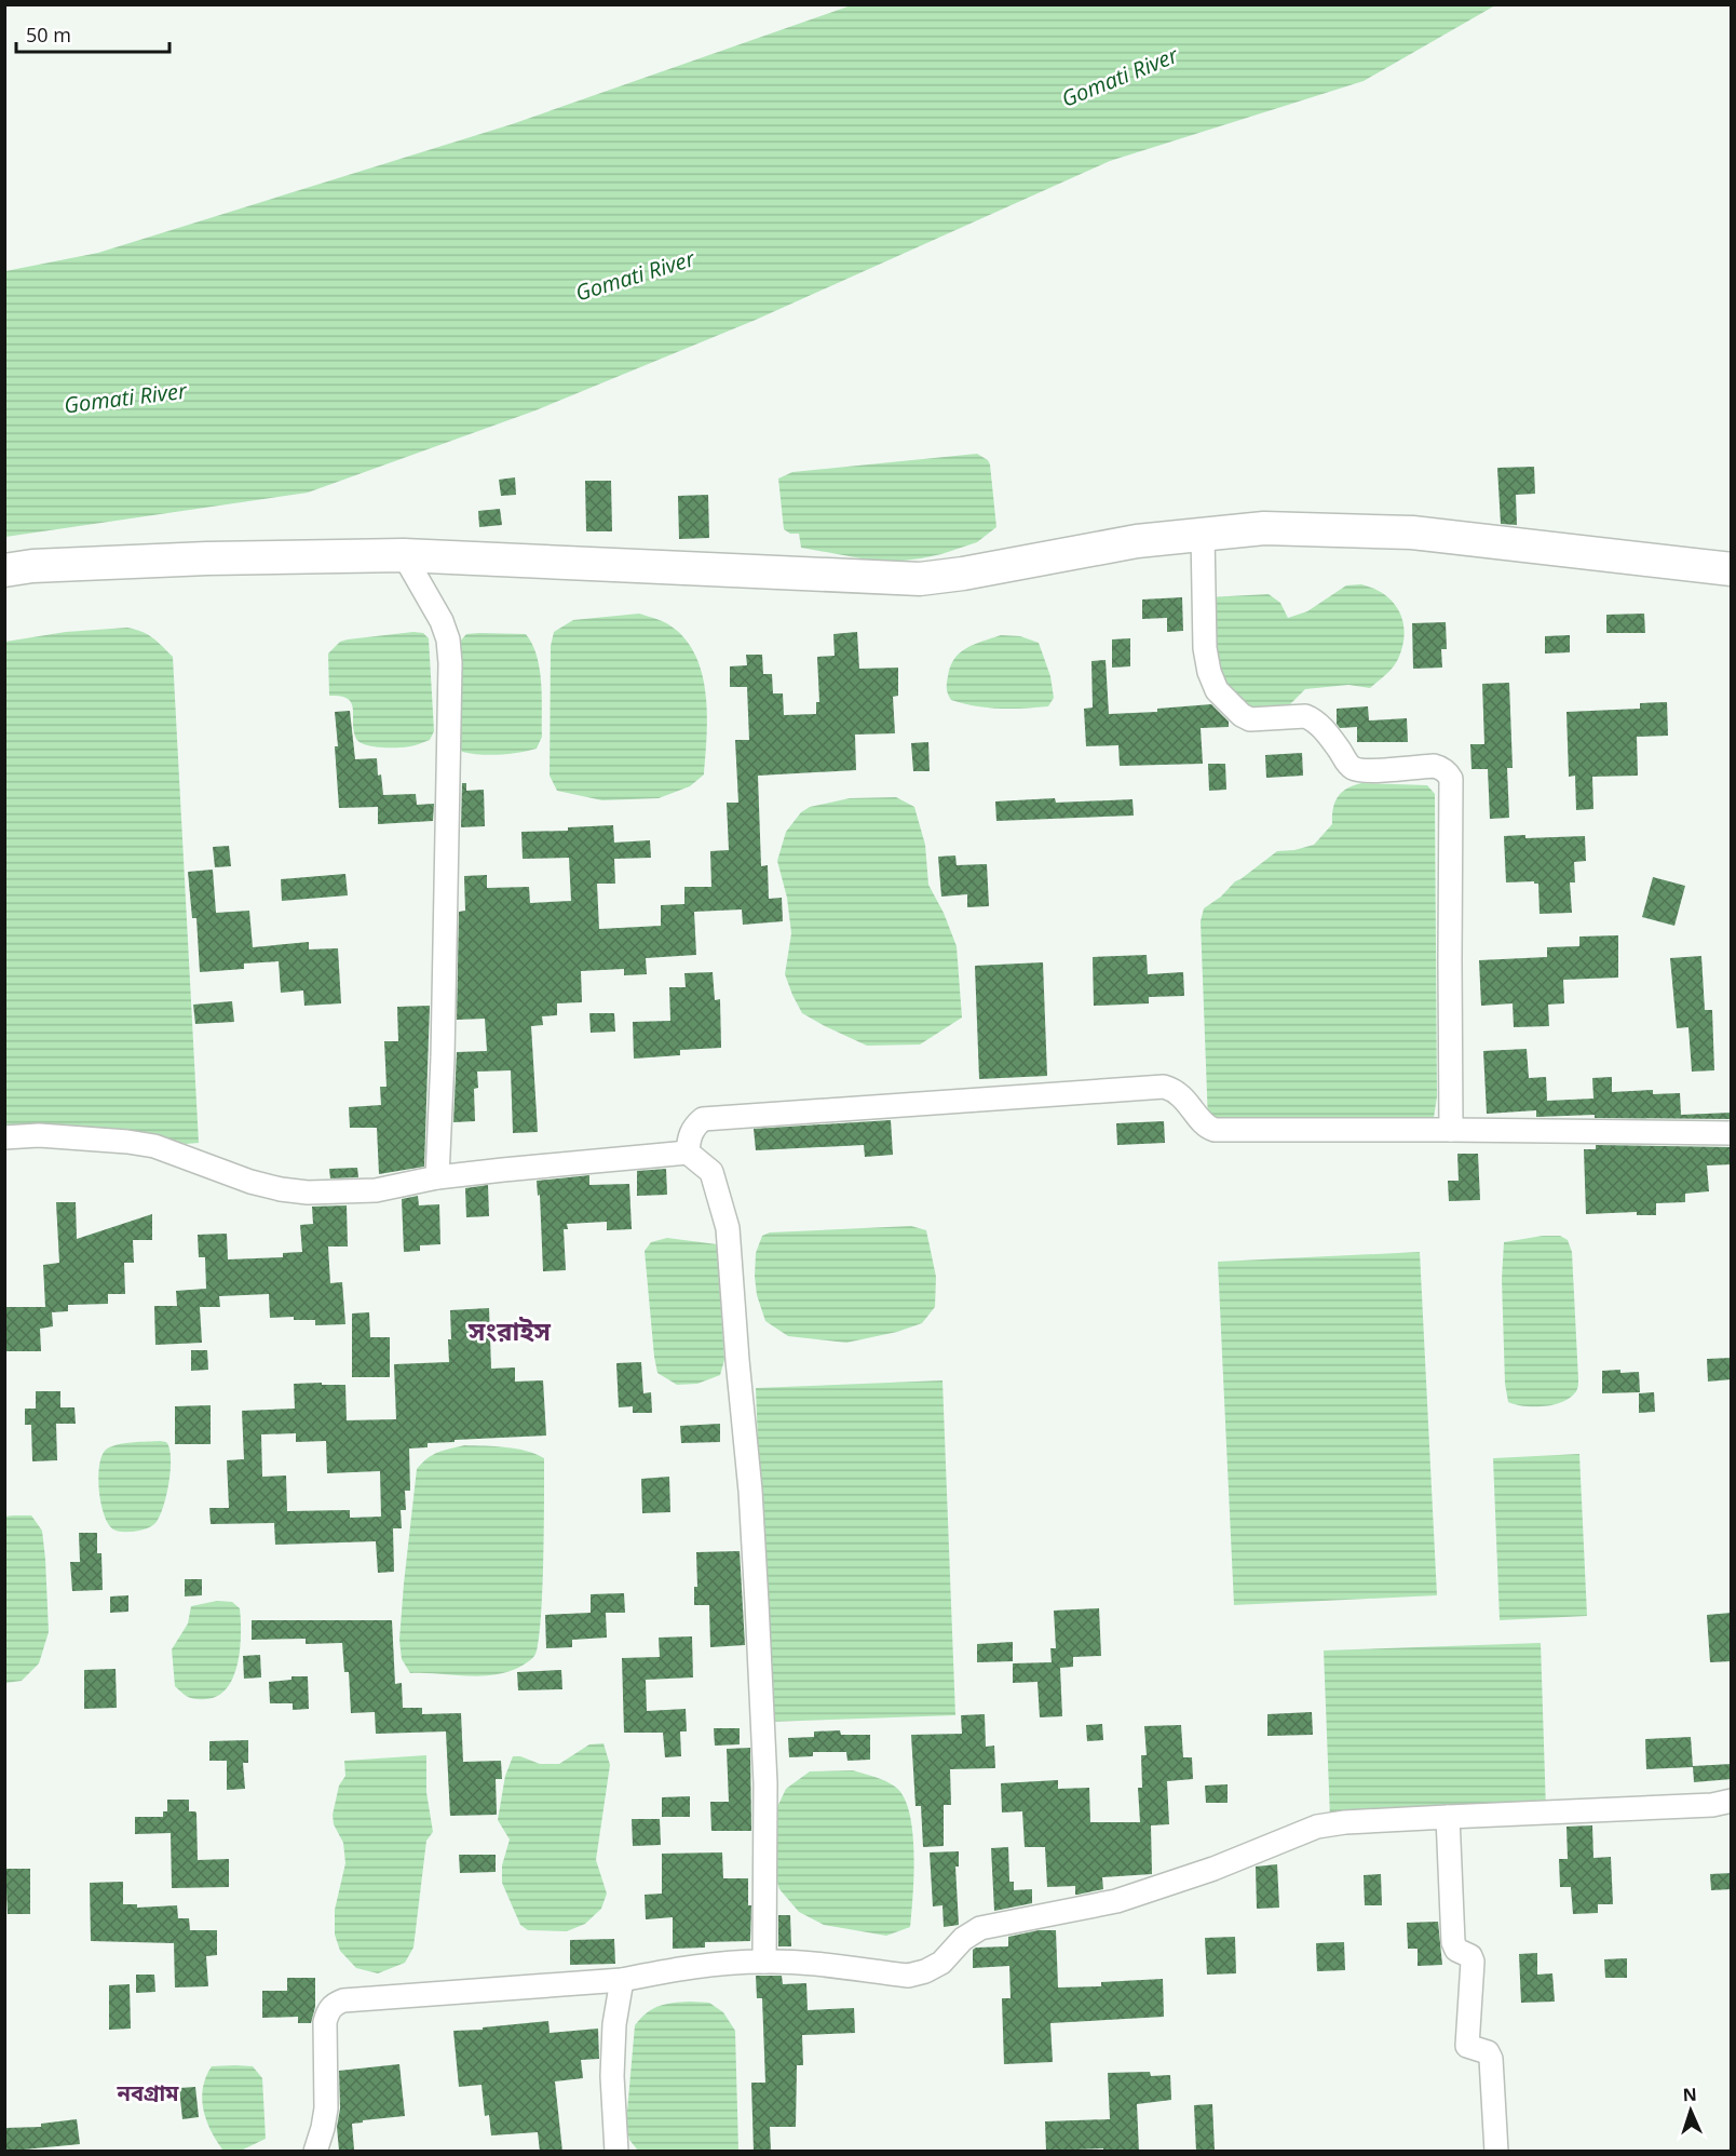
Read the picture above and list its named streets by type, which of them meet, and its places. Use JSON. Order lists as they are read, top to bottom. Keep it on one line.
{"districts":["সংরাইস","নবগ্ৰাম"],"water":["Gomati River"],"scale_bar":"50 m","north":"top"}
